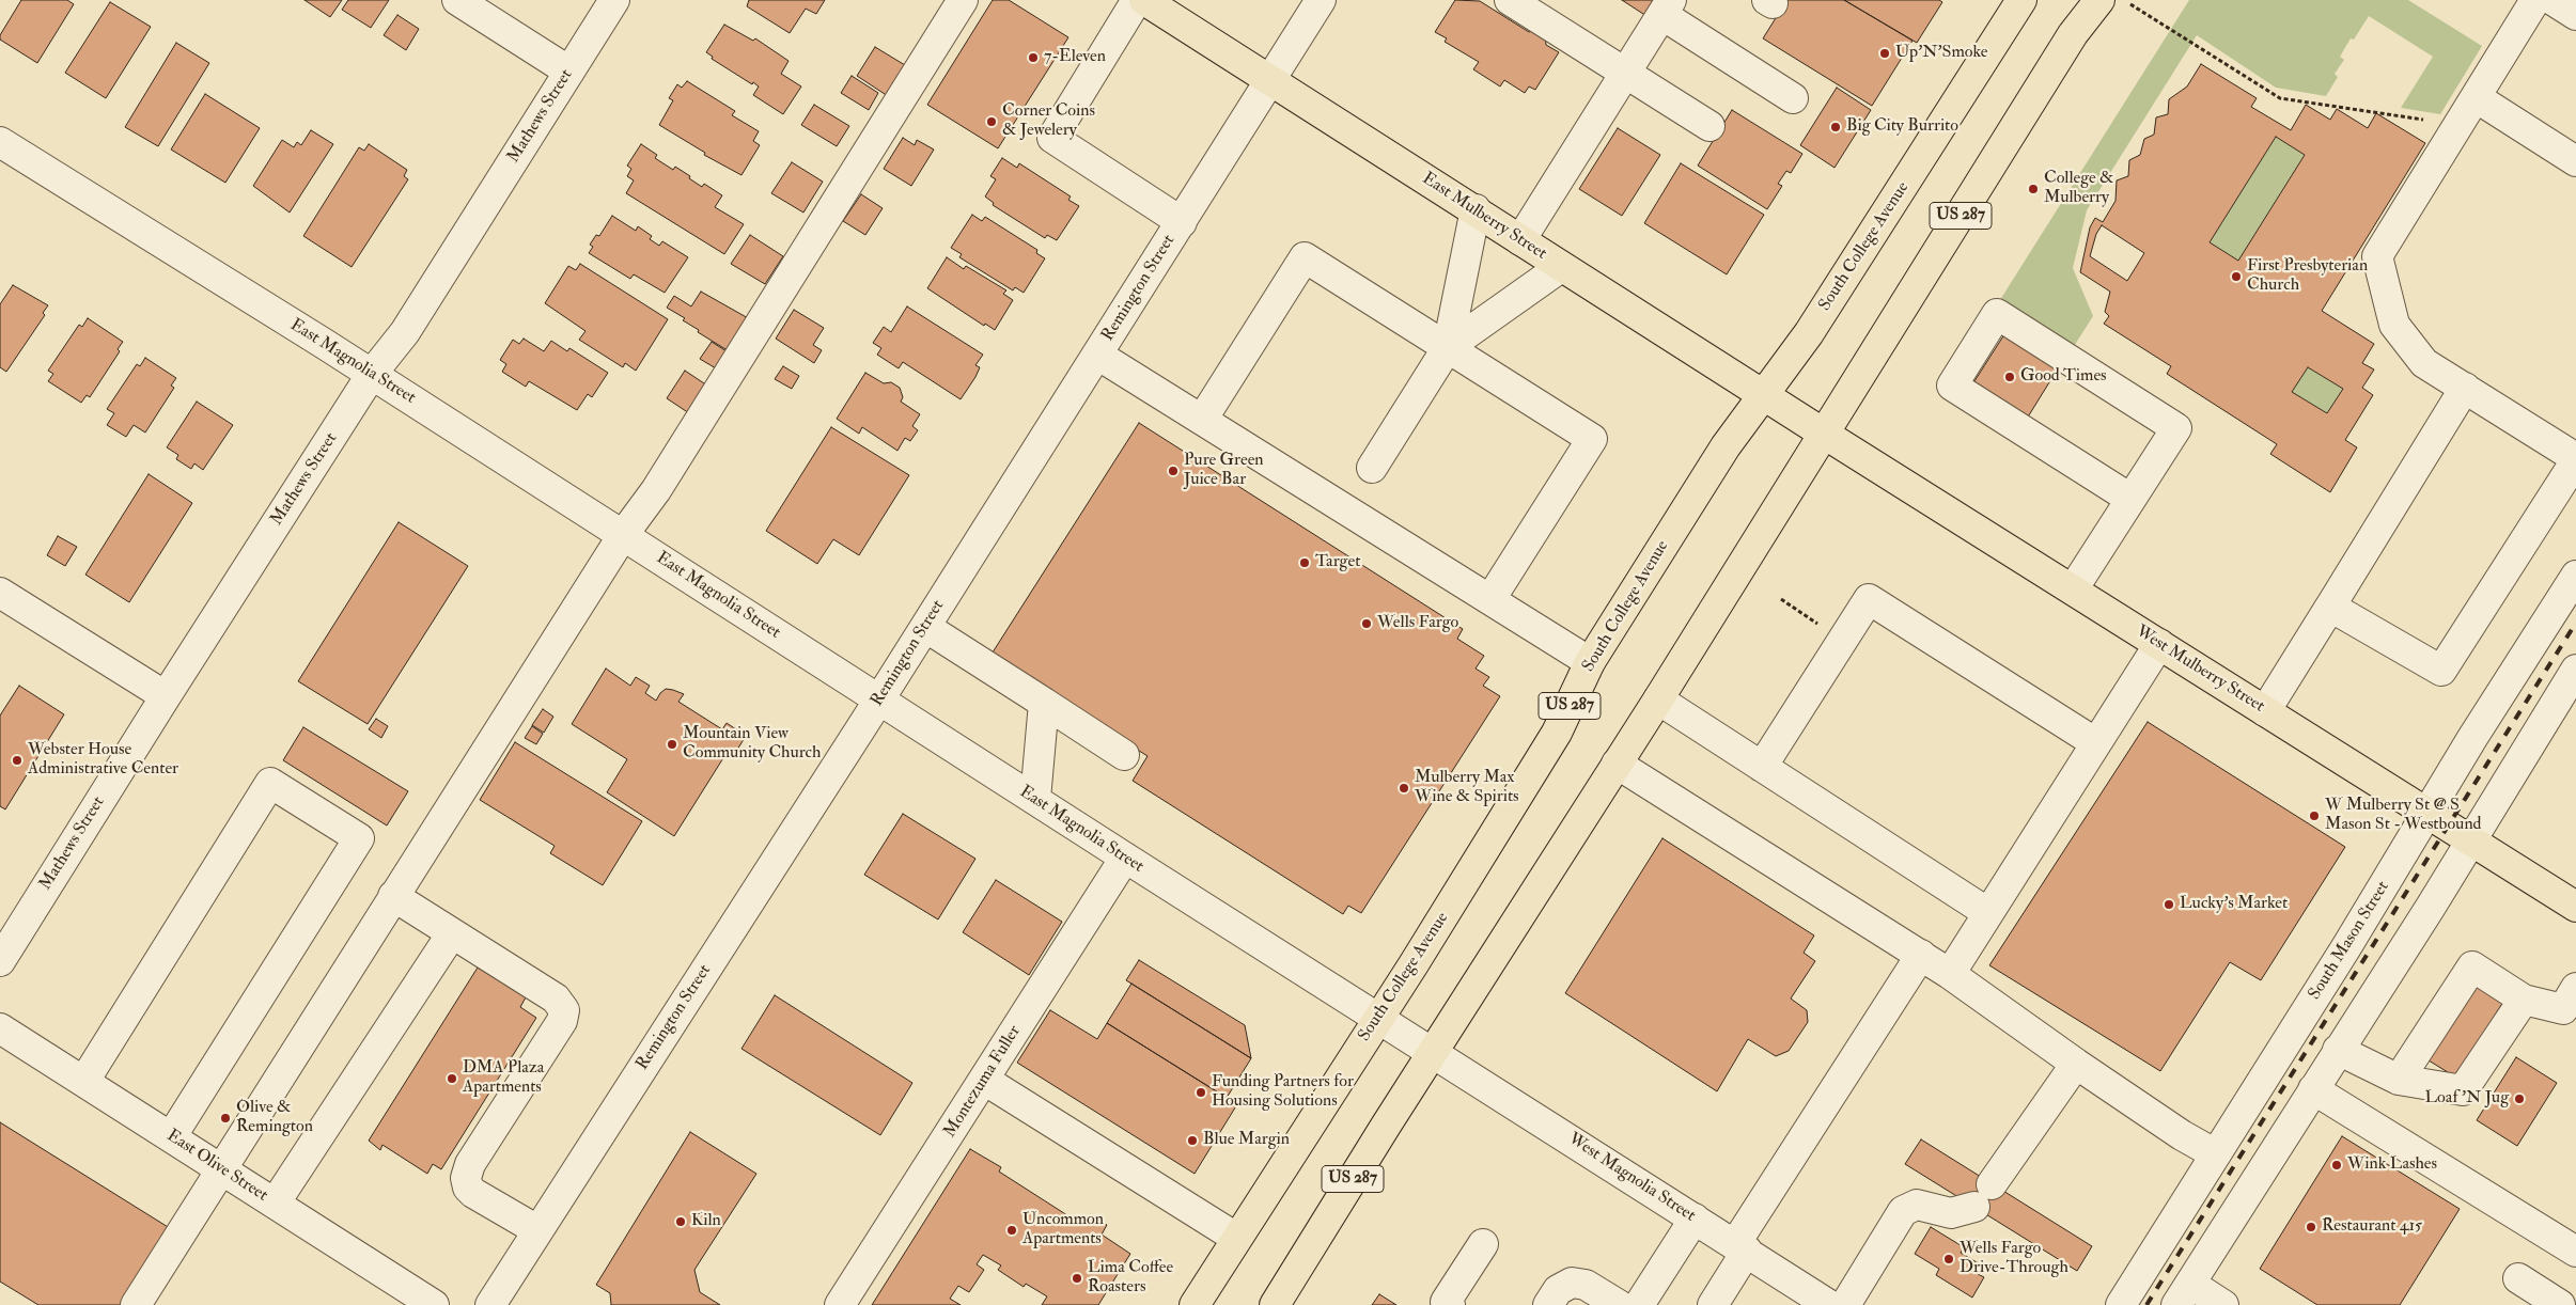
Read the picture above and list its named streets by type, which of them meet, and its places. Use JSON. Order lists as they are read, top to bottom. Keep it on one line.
{"streets":{"main road":["US 287","East Mulberry Street","South College Avenue","West Mulberry Street"],"street":["Mathews Street","Remington Street","East Magnolia Street","South Mason Street","Montezuma Fuller","East Olive Street","West Magnolia Street"]},"crossings":[["Mathews Street","East Magnolia Street"],["US 287","East Mulberry Street"],["US 287","East Magnolia Street"],["US 287","West Mulberry Street"],["US 287","West Magnolia Street"],["East Mulberry Street","South College Avenue"],["East Mulberry Street","Remington Street"],["East Mulberry Street","West Mulberry Street"],["South College Avenue","East Magnolia Street"],["Remington Street","East Magnolia Street"],["East Magnolia Street","Montezuma Fuller"],["East Magnolia Street","West Magnolia Street"],["West Mulberry Street","South Mason Street"]],"places":["Up'N'Smoke","7-Eleven","Corner Coins & Jewelery","Big City Burrito","College & Mulberry","First Presbyterian Church","Good Times","Pure Green Juice Bar","Target","Wells Fargo","Mountain View Community Church","Webster House Administrative Center","Mulberry Max Wine & Spirits","W Mulberry St @ S Mason St - Westbound","Lucky's Market","DMA Plaza Apartments","Funding Partners for Housing Solutions","Loaf 'N Jug","Olive & Remington","Blue Margin","Wink Lashes","Kiln","Restaurant 415","Uncommon Apartments","Wells Fargo Drive-Through","Lima Coffee Roasters"]}
